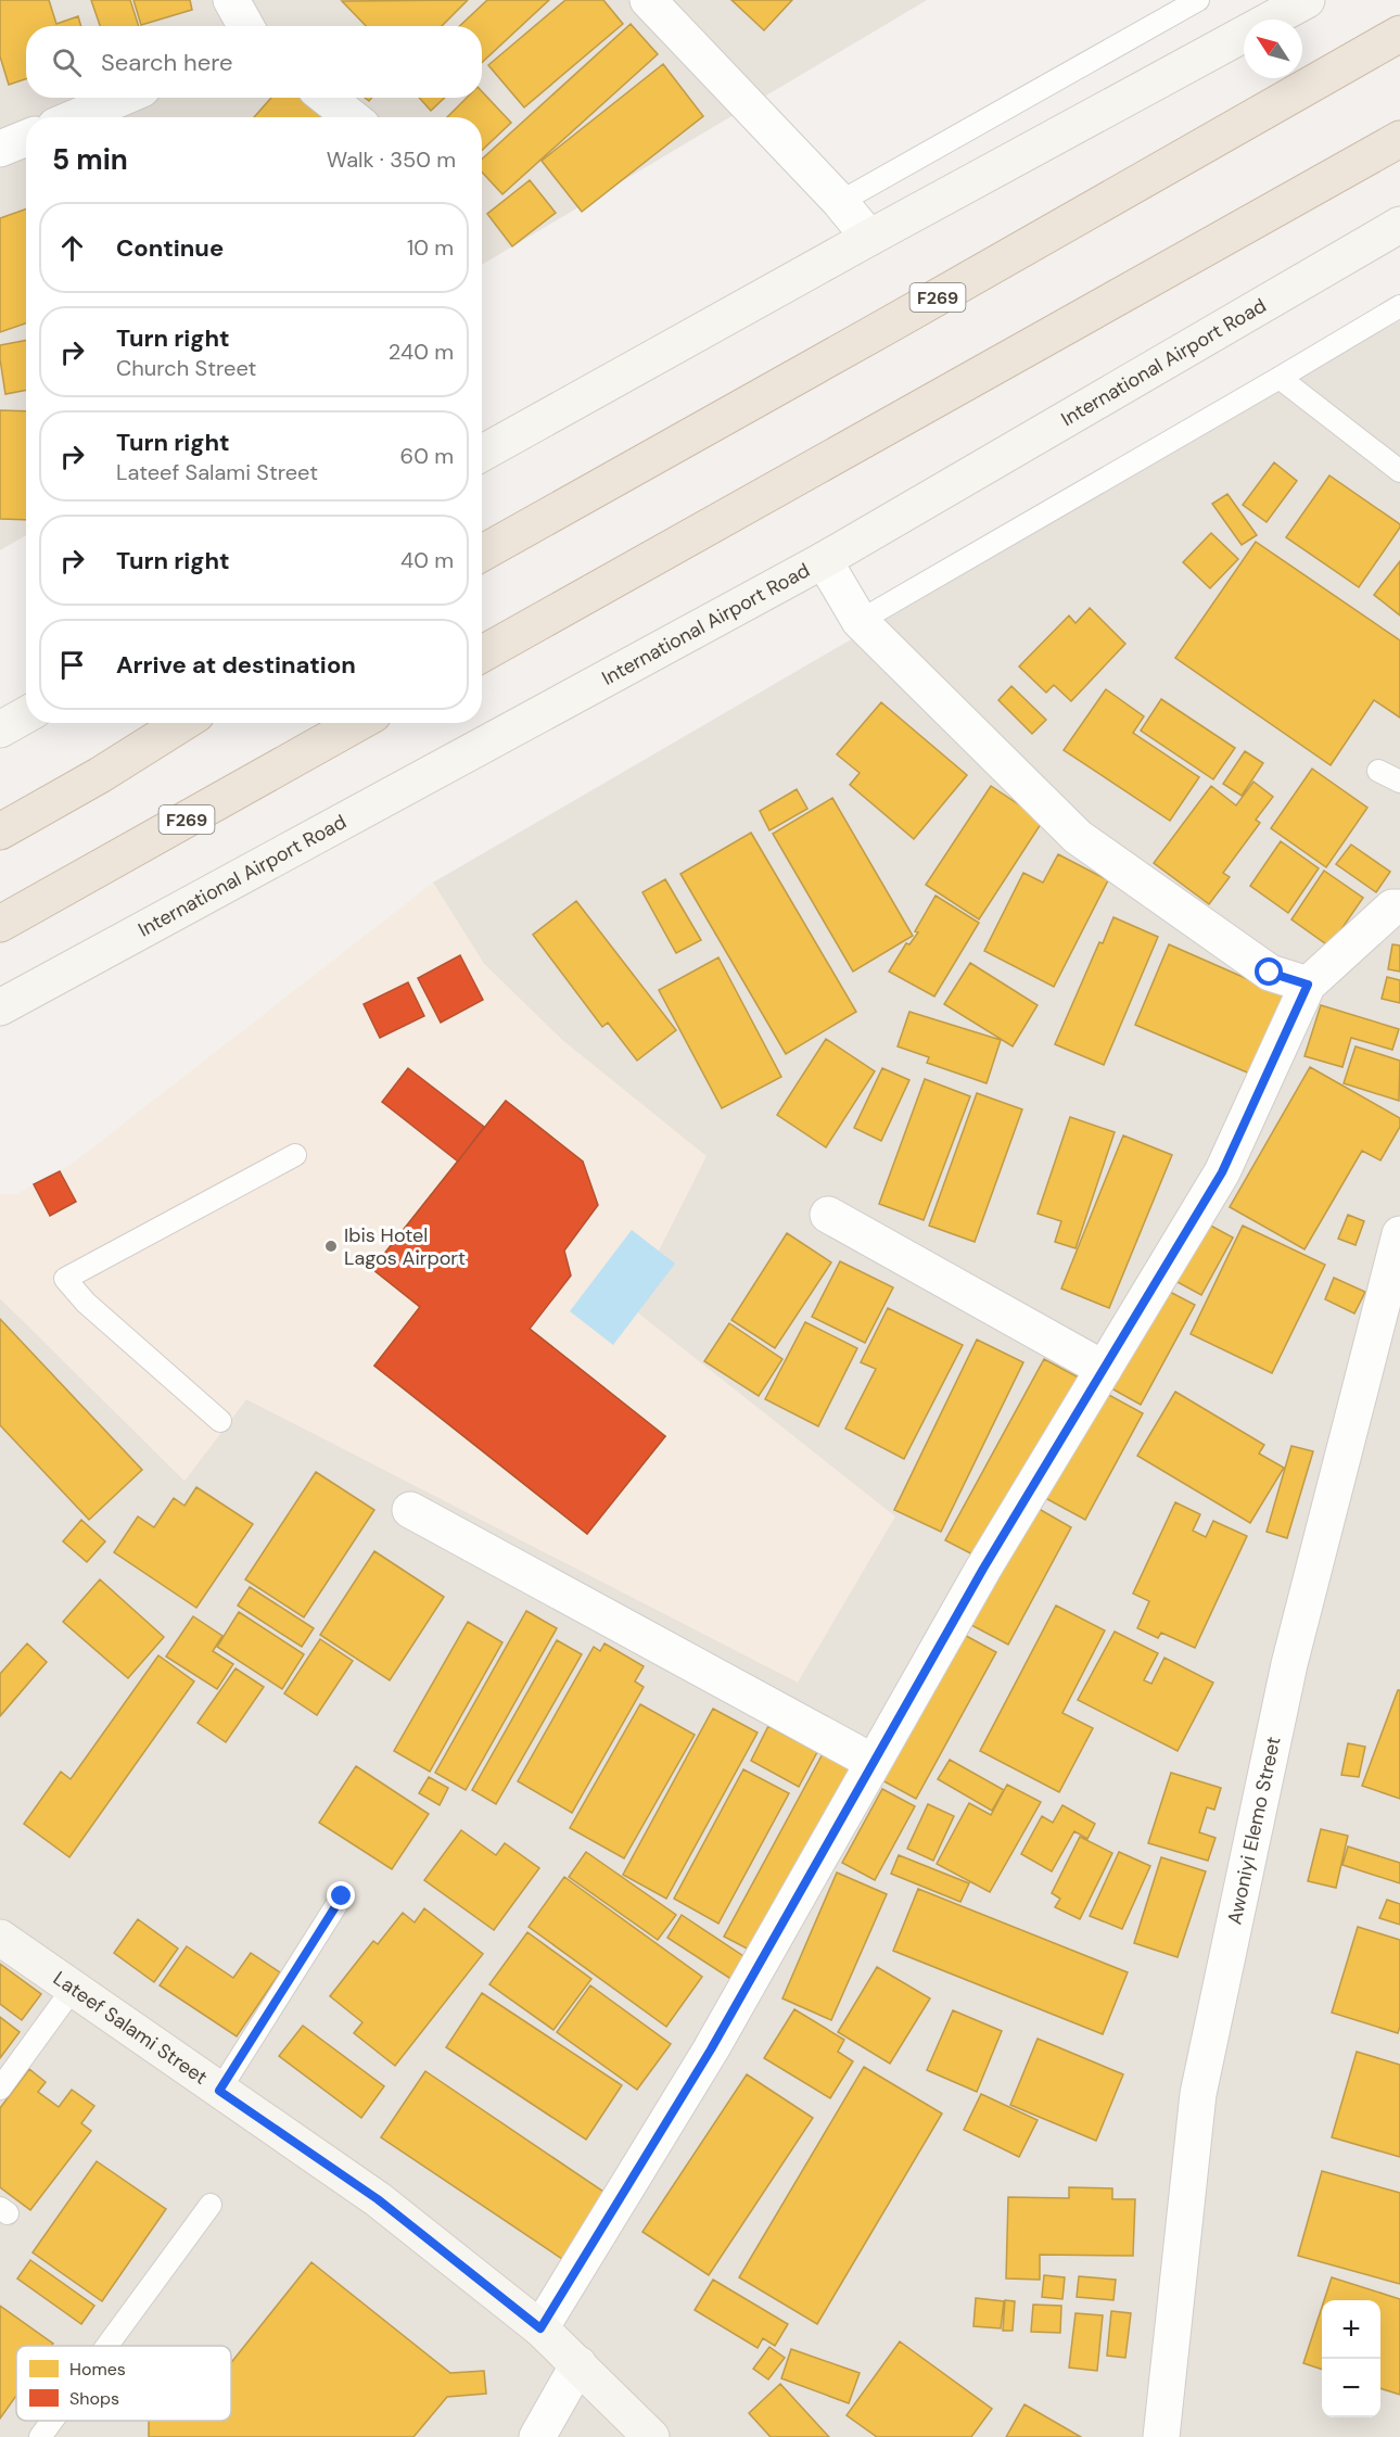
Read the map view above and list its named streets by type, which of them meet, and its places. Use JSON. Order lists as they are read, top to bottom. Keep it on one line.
{"streets":{"highway":["F269"],"main road":["International Airport Road","Lateef Salami Street"],"street":["Awoniyi Elemo Street"]},"places":["Ibis Hotel Lagos Airport"],"legend":["Homes","Shops"],"north":"top left","page":{"search":"Search here","heading":["5 min","Walk · 350 m"],"list":[["Continue","10 m"],["Turn right","Church Street","240 m"],["Turn right","Lateef Salami Street","60 m"],["Turn right","40 m"],"Arrive at destination"],"map_buttons":["+","−"]}}
